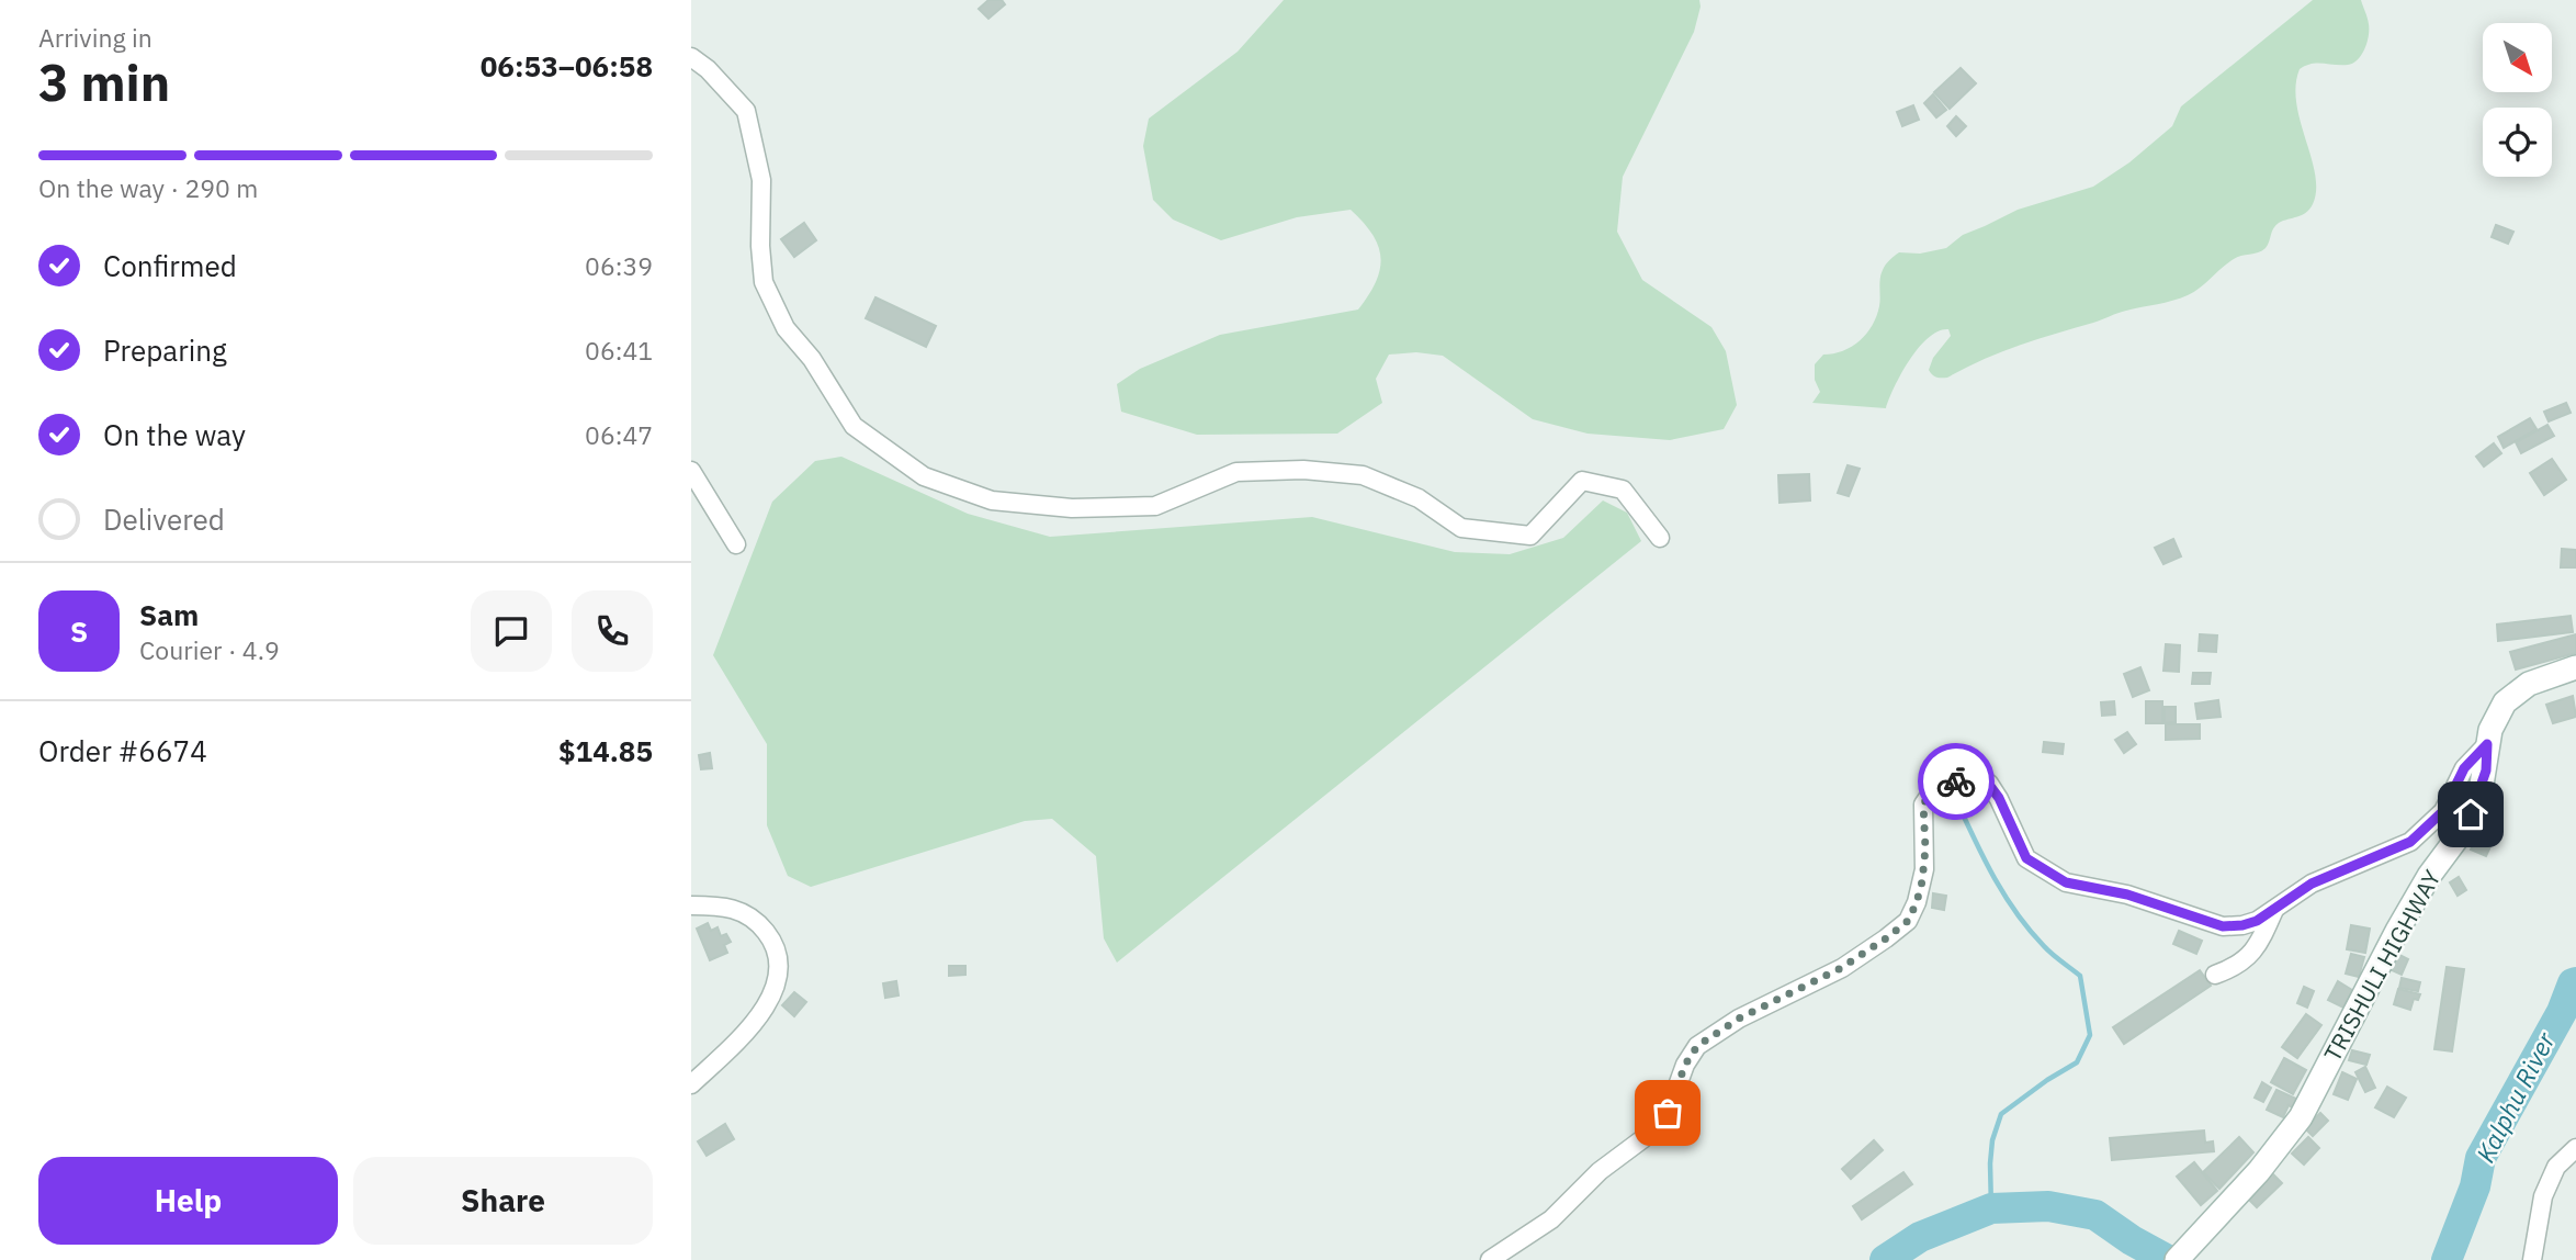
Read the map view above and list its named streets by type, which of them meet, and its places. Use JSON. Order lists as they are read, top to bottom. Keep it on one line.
{"streets":{"street":["TRISHULI HIGHWAY"]},"water":["Kalphu River"],"north":"bottom right","page":{"heading":["3 min","Arriving in","06:53–06:58"],"panel":["Sam","Courier · 4.9","Order #6674","$14.85"],"bar":"On the way · 290 m","list":[["Confirmed","06:39"],["Preparing","06:41"],["On the way","06:47"],"Delivered"],"round":"S","buttons":["Help","Share"]}}
